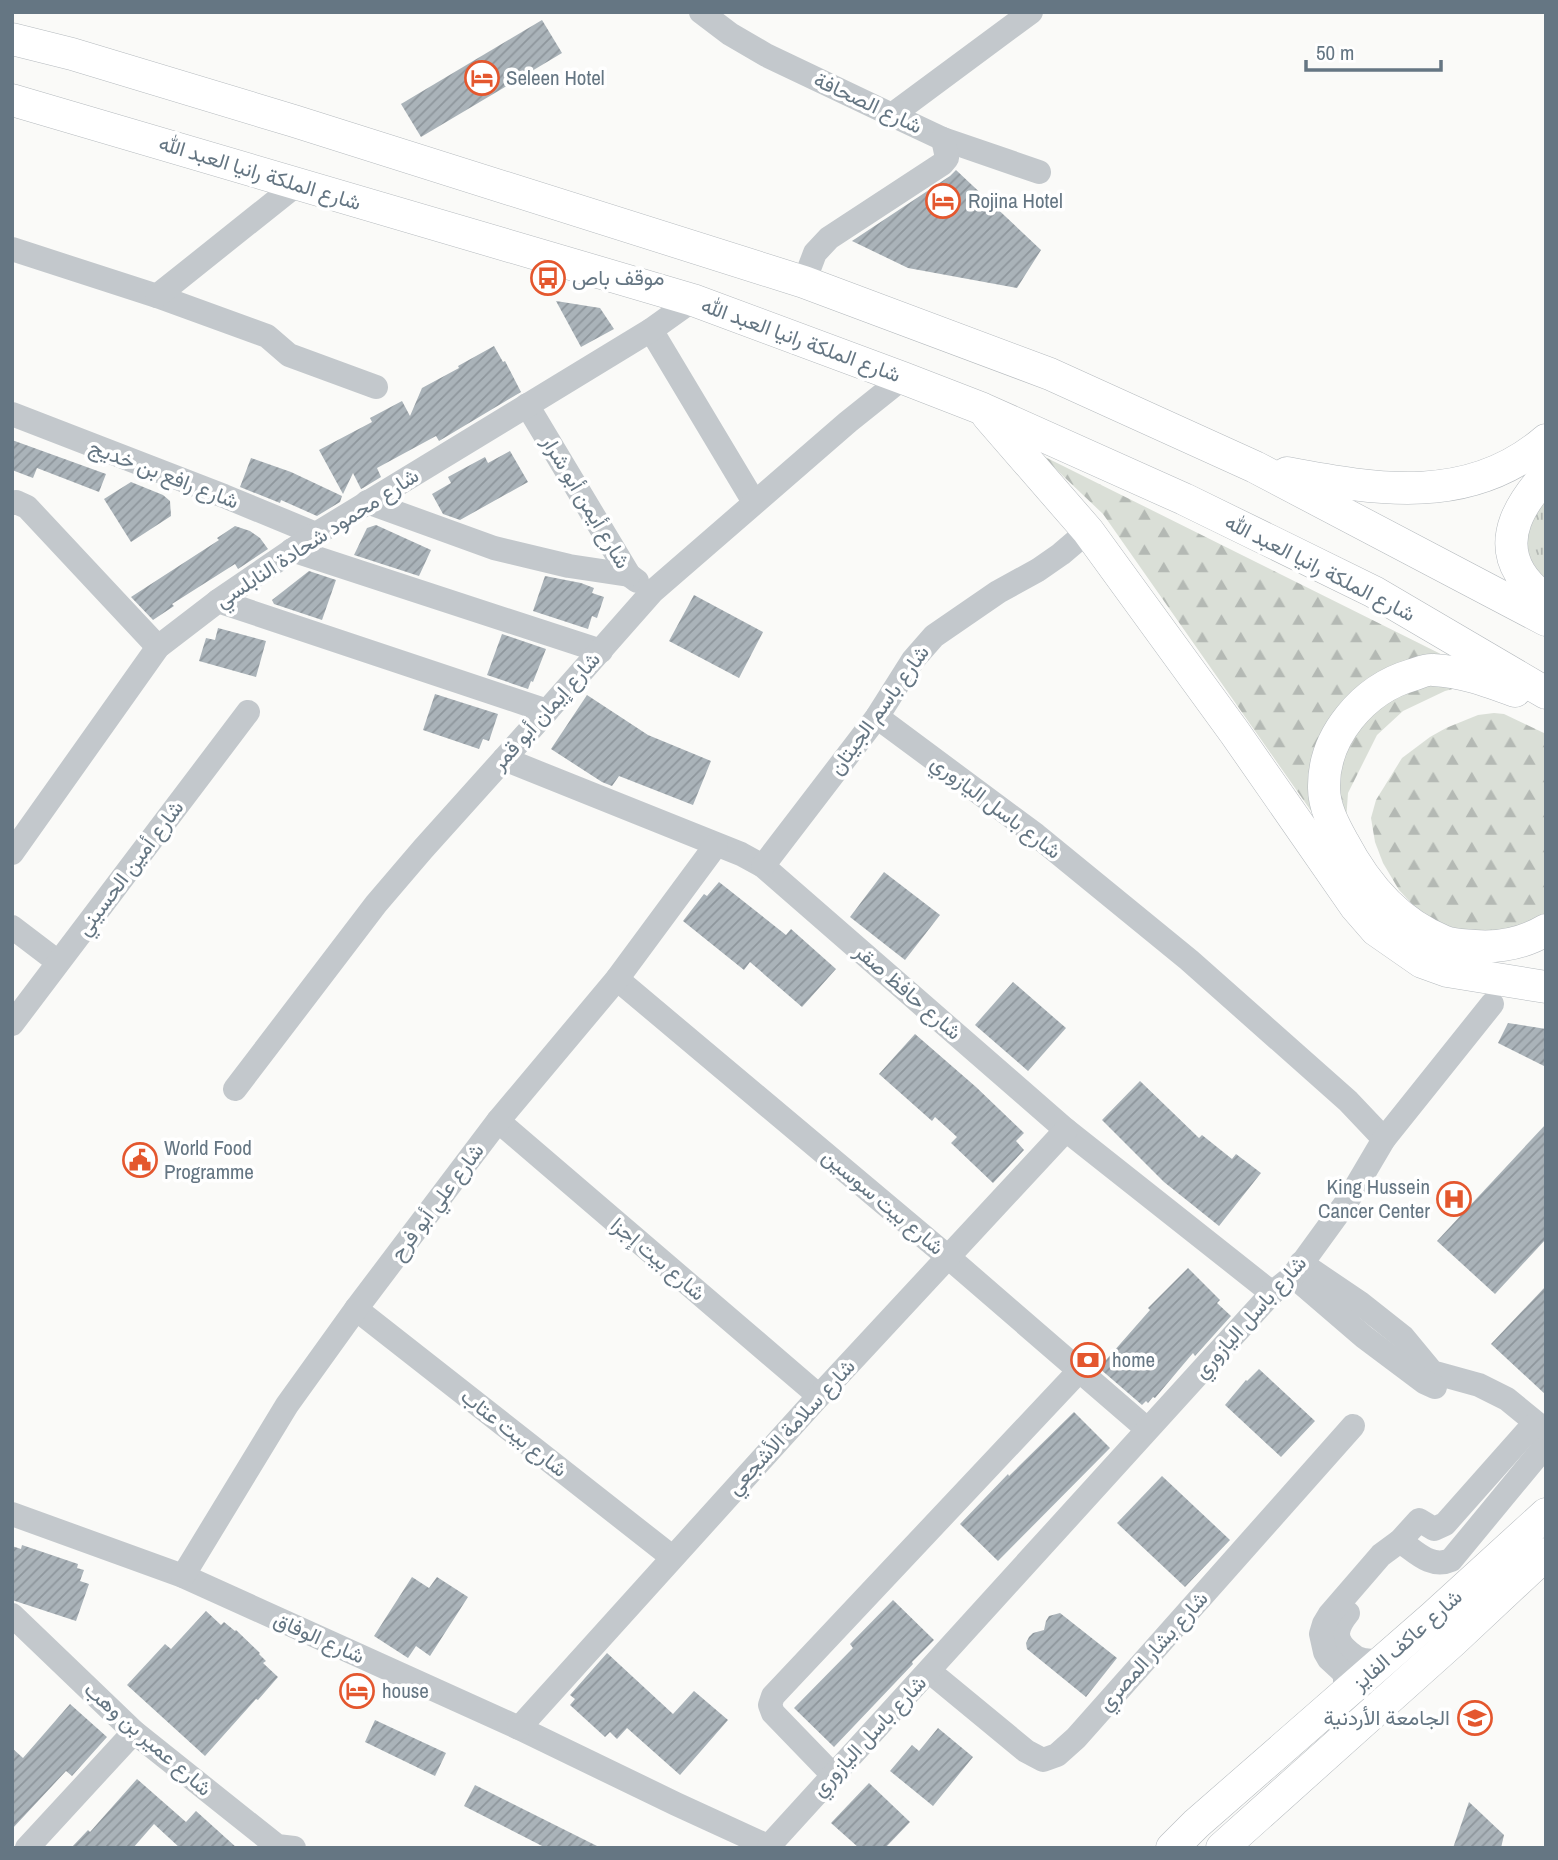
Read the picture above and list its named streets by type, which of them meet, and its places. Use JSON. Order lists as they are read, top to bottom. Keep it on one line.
{"streets":{"main road":["شارع الملكة رانيا العبد الله","شارع عاكف الفايز"],"street":["شارع الصحافة","شارع رافع بن خديج","شارع أيمن أبو شرار","شارع محمود شحادة النابلسي","شارع باسم الجيتان","شارع إيمان أبو قمر","شارع باسل اليازوري","شارع أمين الحسيني","شارع حافظ صقر","شارع علي أبو فرح","شارع بيت سوسين","شارع بيت إجزا","شارع سلامة الأشجعي","شارع بيت عتاب","شارع الوفاق","شارع بشار المصري","شارع عمير بن وهب"]},"crossings":[["شارع الملكة رانيا العبد الله","شارع محمود شحادة النابلسي"],["شارع الملكة رانيا العبد الله","شارع إيمان أبو قمر"],["شارع رافع بن خديج","شارع محمود شحادة النابلسي"],["شارع أيمن أبو شرار","شارع محمود شحادة النابلسي"],["شارع أيمن أبو شرار","شارع إيمان أبو قمر"],["شارع باسم الجيتان","شارع باسل اليازوري"],["شارع باسم الجيتان","شارع حافظ صقر"],["شارع إيمان أبو قمر","شارع حافظ صقر"],["شارع باسل اليازوري","شارع حافظ صقر"],["شارع باسل اليازوري","شارع بيت سوسين"],["شارع باسل اليازوري","شارع الوفاق"],["شارع باسل اليازوري","شارع بشار المصري"],["شارع حافظ صقر","شارع علي أبو فرح"],["شارع حافظ صقر","شارع سلامة الأشجعي"],["شارع علي أبو فرح","شارع بيت سوسين"],["شارع علي أبو فرح","شارع بيت إجزا"],["شارع علي أبو فرح","شارع بيت عتاب"],["شارع علي أبو فرح","شارع الوفاق"],["شارع بيت سوسين","شارع سلامة الأشجعي"],["شارع بيت إجزا","شارع سلامة الأشجعي"],["شارع سلامة الأشجعي","شارع بيت عتاب"],["شارع سلامة الأشجعي","شارع الوفاق"]],"places":{"hotel":["Seleen Hotel","Rojina Hotel","house"],"bus stop":["موقف باص"],"public building":["World Food Programme"],"hospital":["King Hussein Cancer Center"],"bank":["home"],"school or university":["الجامعة الأردنية"]},"scale_bar":"50 m"}
